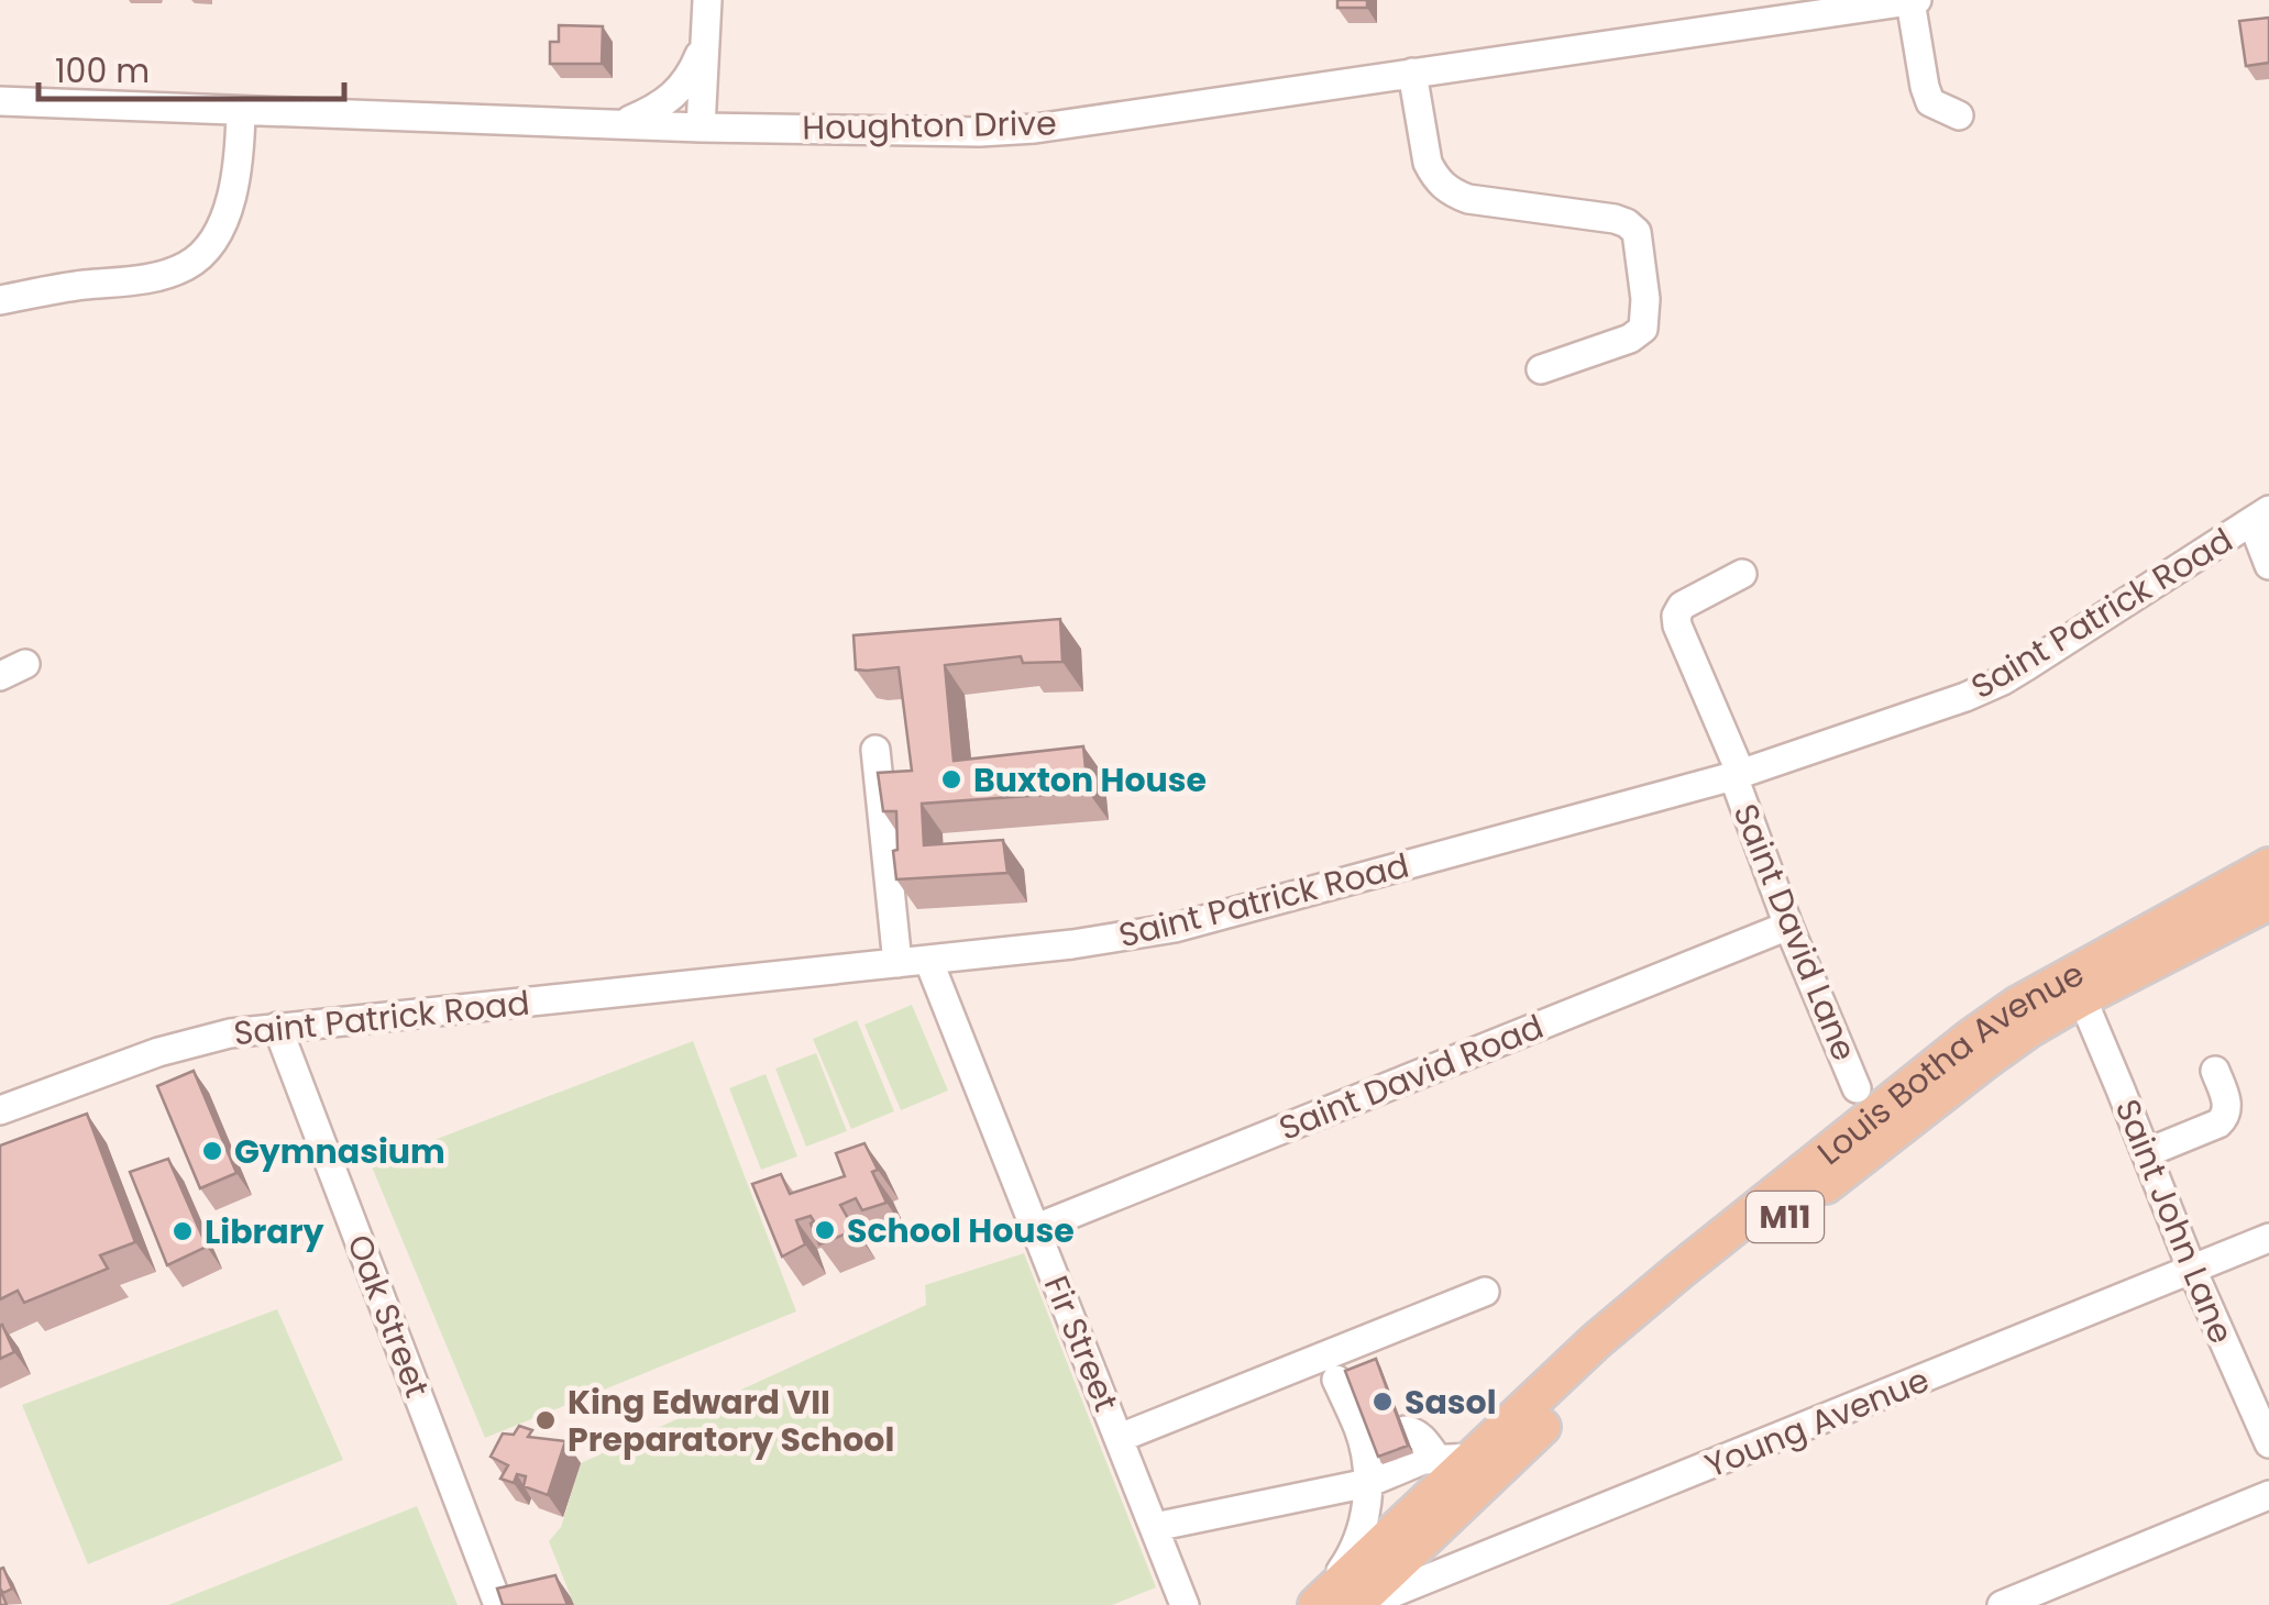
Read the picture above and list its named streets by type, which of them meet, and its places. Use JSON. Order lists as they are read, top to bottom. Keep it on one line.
{"streets":{"main road":["Louis Botha Avenue","M11"],"street":["Houghton Drive","Saint Patrick Road","Saint David Lane","Saint David Road","Saint John Lane","Oak Street","Fir Street","Young Avenue"]},"crossings":[["Saint Patrick Road","Saint David Lane"],["Saint Patrick Road","Oak Street"],["Saint Patrick Road","Fir Street"],["Saint David Lane","Saint David Road"],["Louis Botha Avenue","Saint John Lane"],["Louis Botha Avenue","Young Avenue"],["Saint David Road","Fir Street"],["Saint John Lane","Young Avenue"]],"places":["Buxton House","Gymnasium","School House","Library","Sasol","King Edward VII Preparatory School"],"scale_bar":"100 m"}
